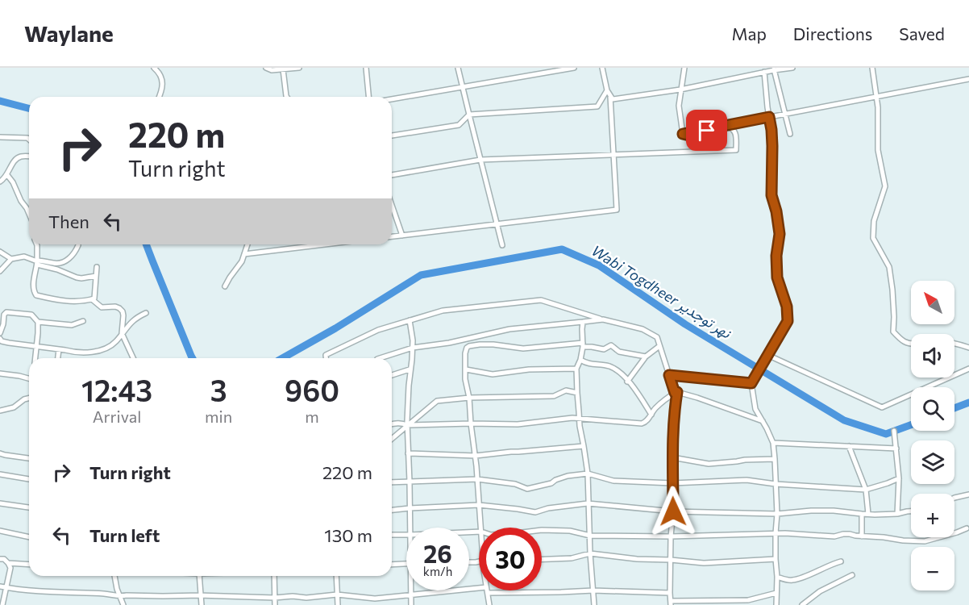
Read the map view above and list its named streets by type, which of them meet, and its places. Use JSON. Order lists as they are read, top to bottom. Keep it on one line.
{"water":["Wabi Togdheer نهر توجدير"],"north":"top left","page":{"header":"Waylane","nav":["Map","Directions","Saved"],"turn":["220 m","Turn right"],"then":"Then","map_buttons":["+","−"],"eta":["12:43","Arrival","3","min","960","m"],"list":[{"name":"Turn right","value":"220 m"},{"name":"Turn left","value":"130 m"}],"speed":"26 km/h","limit":"30"}}
